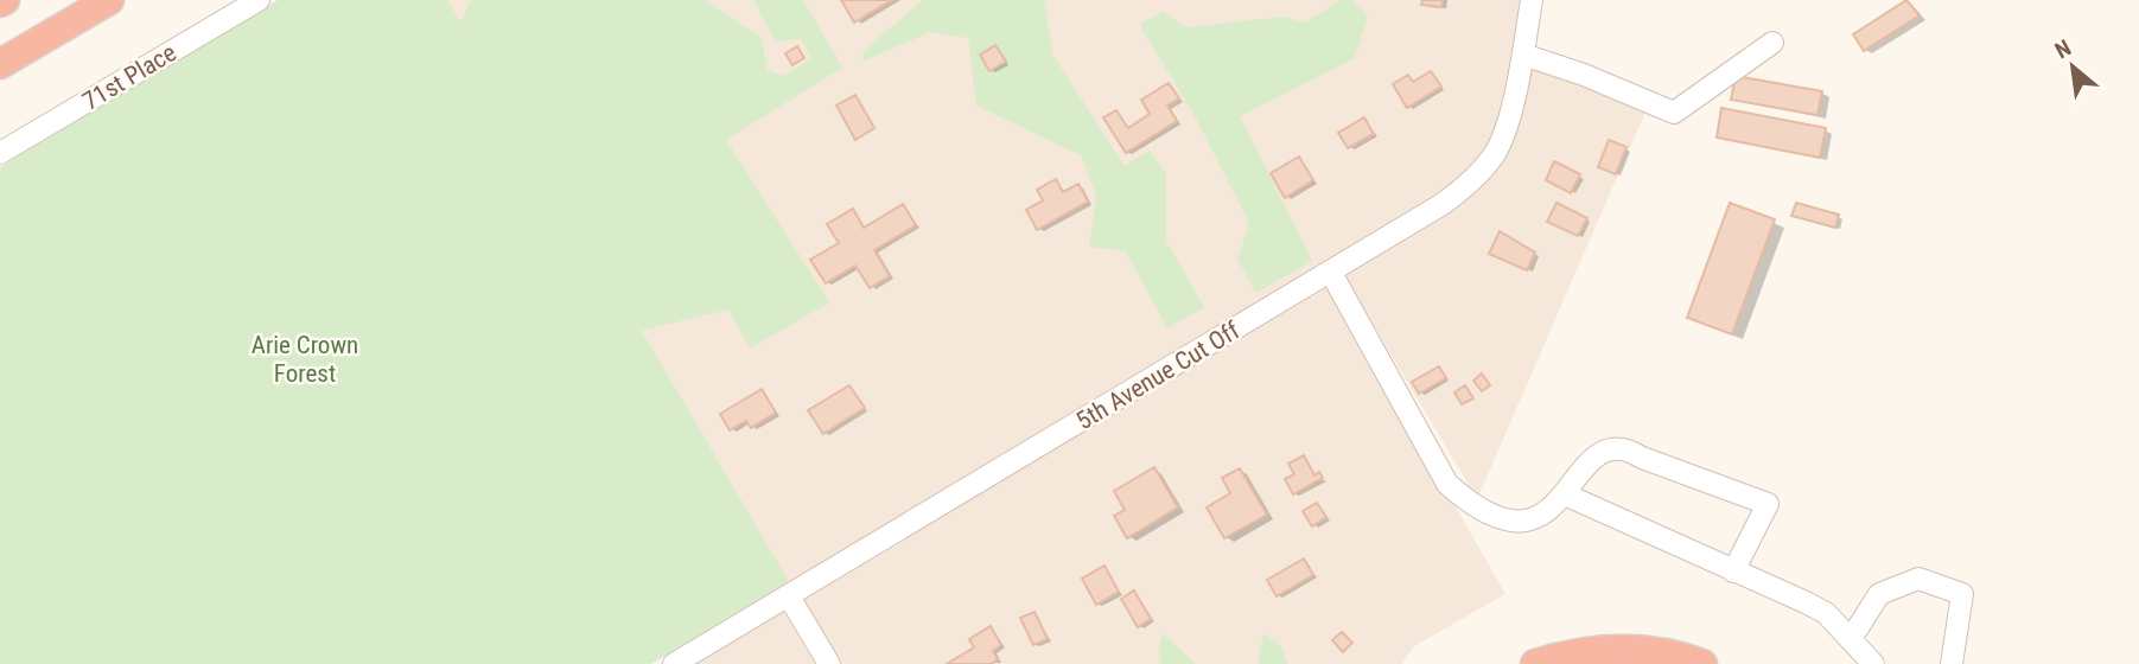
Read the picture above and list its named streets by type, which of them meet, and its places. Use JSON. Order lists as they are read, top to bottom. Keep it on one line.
{"streets":{"street":["71st Place","5th Avenue Cut Off"]},"parks":["Arie Crown Forest"],"north":"top left"}
